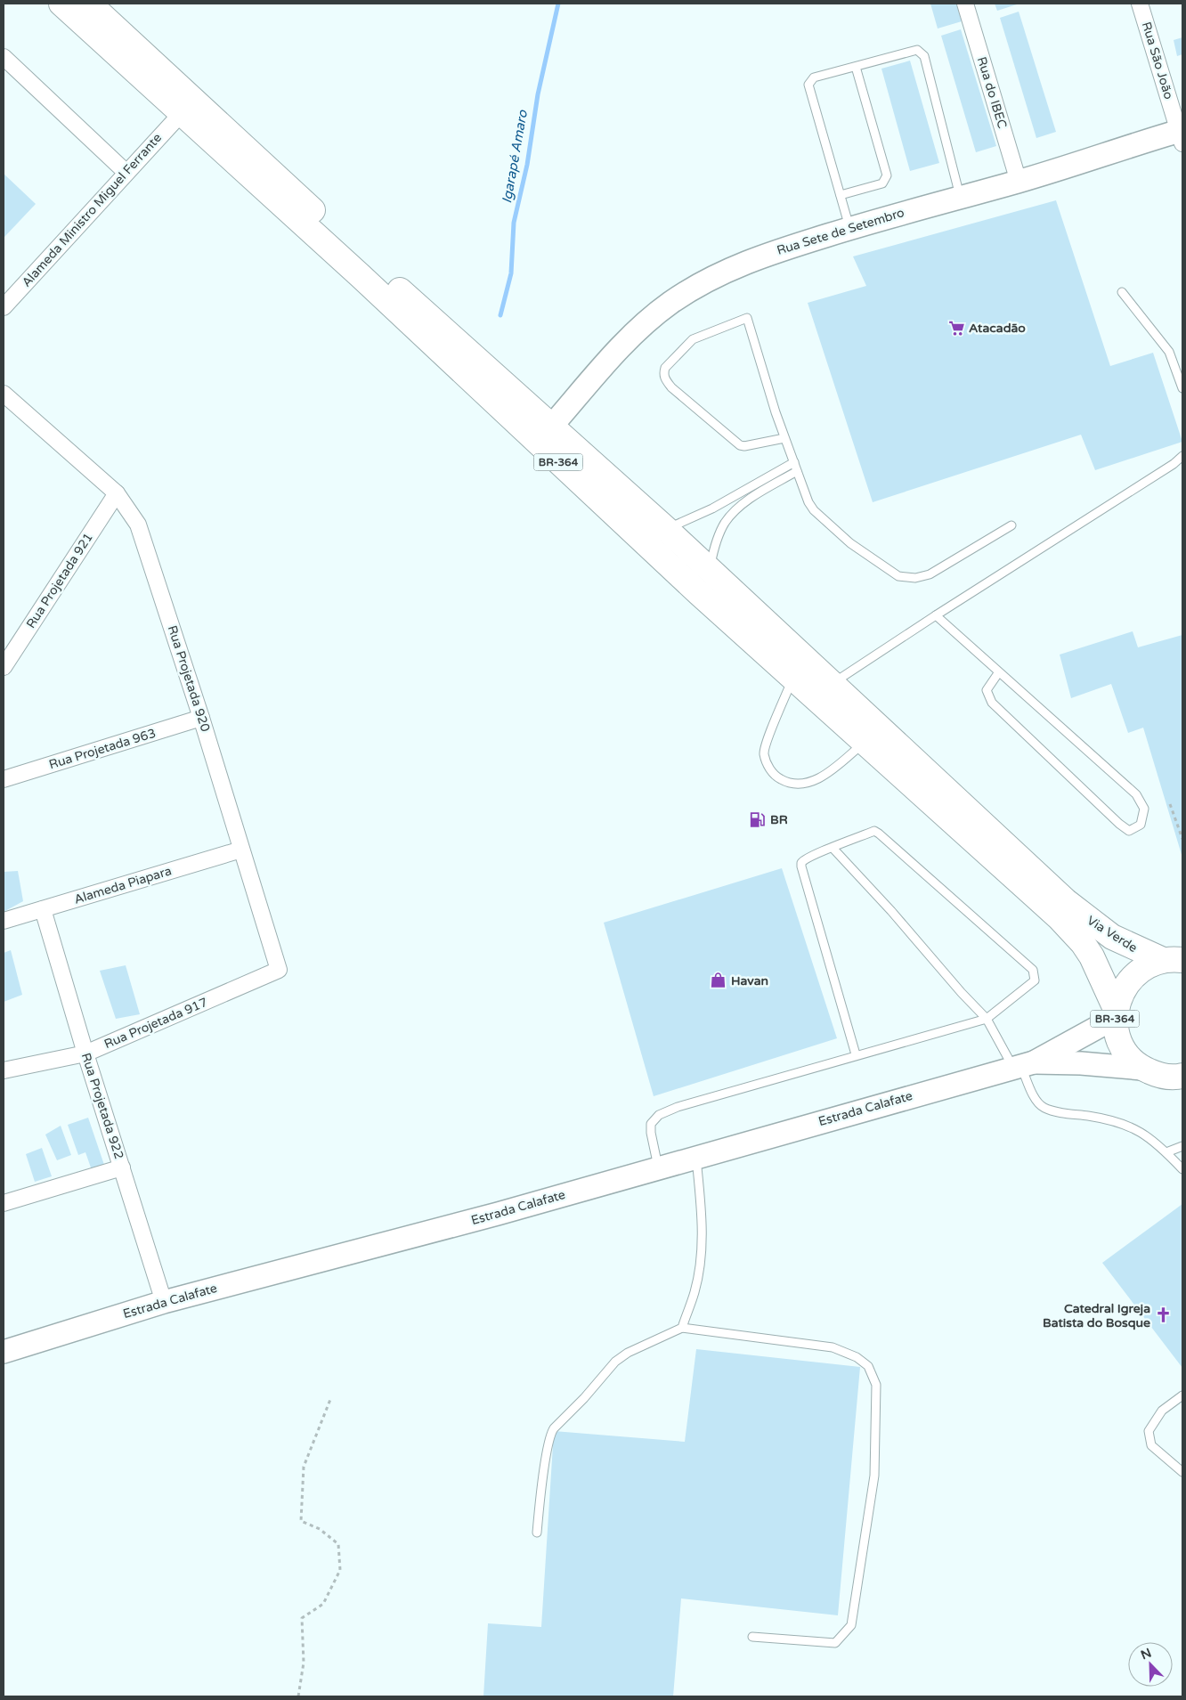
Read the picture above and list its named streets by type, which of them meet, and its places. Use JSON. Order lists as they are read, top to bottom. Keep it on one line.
{"streets":{"main road":["BR-364","Via Verde"],"street":["Rua São João","Rua do IBEC","Alameda Ministro Miguel Ferrante","Rua Sete de Setembro","Rua Projetada 921","Rua Projetada 920","Rua Projetada 963","Alameda Piapara","Rua Projetada 917","Rua Projetada 922","Estrada Calafate"]},"crossings":[["Rua São João","Rua Sete de Setembro"],["Rua do IBEC","Rua Sete de Setembro"],["Alameda Ministro Miguel Ferrante","BR-364"],["Rua Sete de Setembro","BR-364"],["BR-364","Via Verde"],["BR-364","Estrada Calafate"],["Rua Projetada 921","Rua Projetada 920"],["Rua Projetada 920","Rua Projetada 963"],["Rua Projetada 920","Alameda Piapara"],["Rua Projetada 920","Rua Projetada 917"],["Alameda Piapara","Rua Projetada 922"],["Via Verde","Estrada Calafate"],["Rua Projetada 917","Rua Projetada 922"],["Rua Projetada 922","Estrada Calafate"]],"water":["Igarapé Amaro"],"places":{"supermarket":["Atacadão"],"fuel station":["BR"],"shop":["Havan"],"church":["Catedral Igreja Batista do Bosque"]},"north":"top left"}
